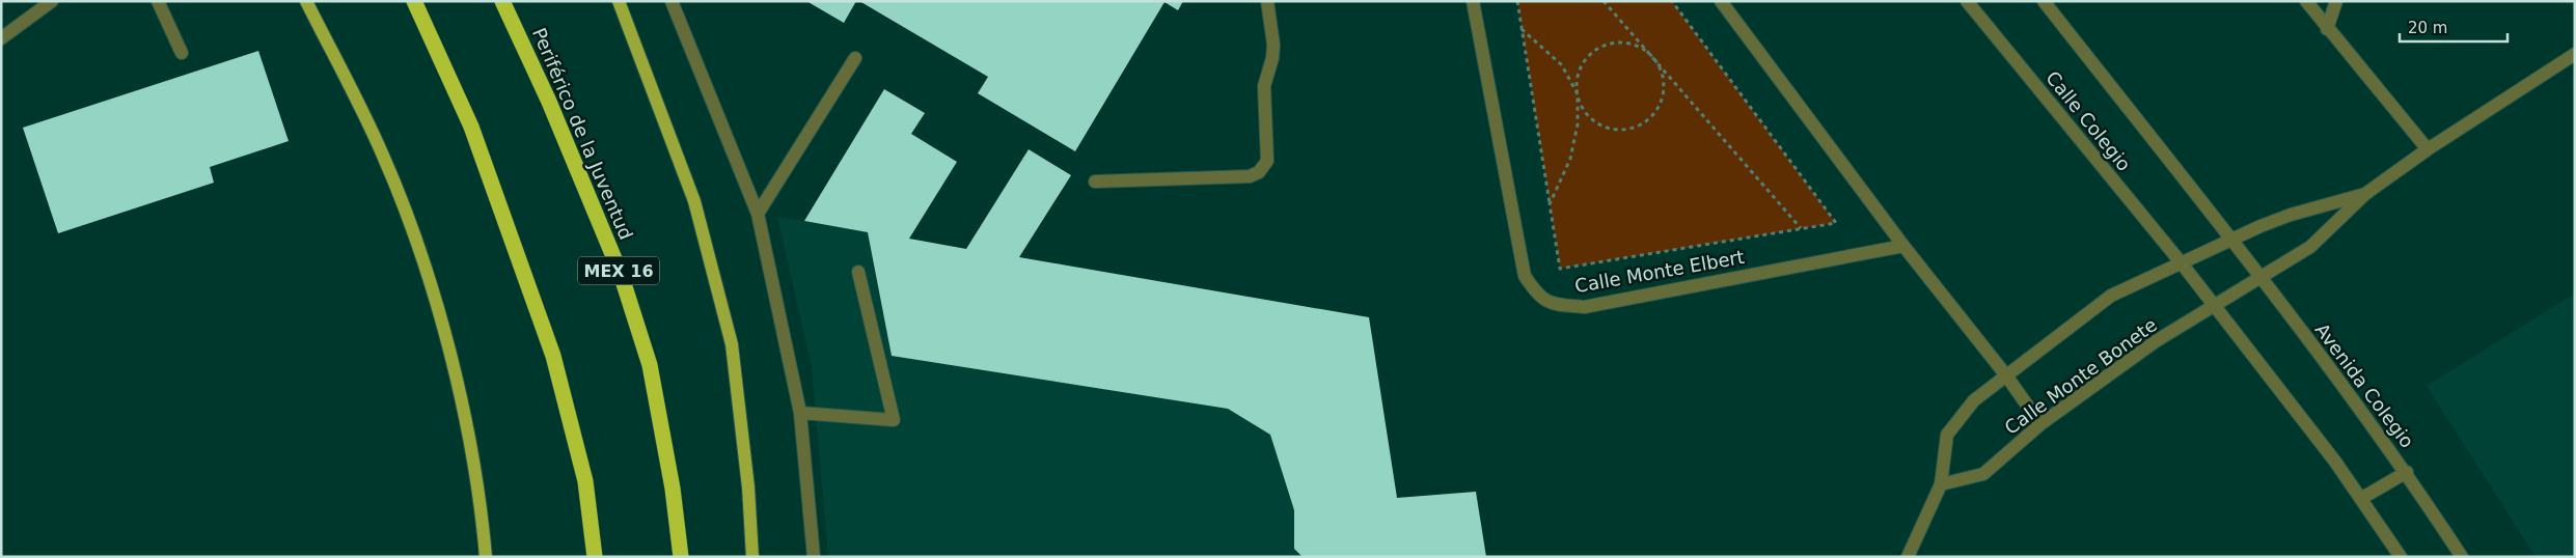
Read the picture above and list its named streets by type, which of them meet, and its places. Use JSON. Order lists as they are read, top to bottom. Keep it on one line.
{"streets":{"highway":["Periférico de la Juventud","MEX 16"],"street":["Calle Colegio","Calle Monte Elbert","Calle Monte Bonete","Avenida Colegio"]},"crossings":[["Calle Colegio","Avenida Colegio"],["Calle Monte Bonete","Avenida Colegio"]],"scale_bar":"20 m"}
